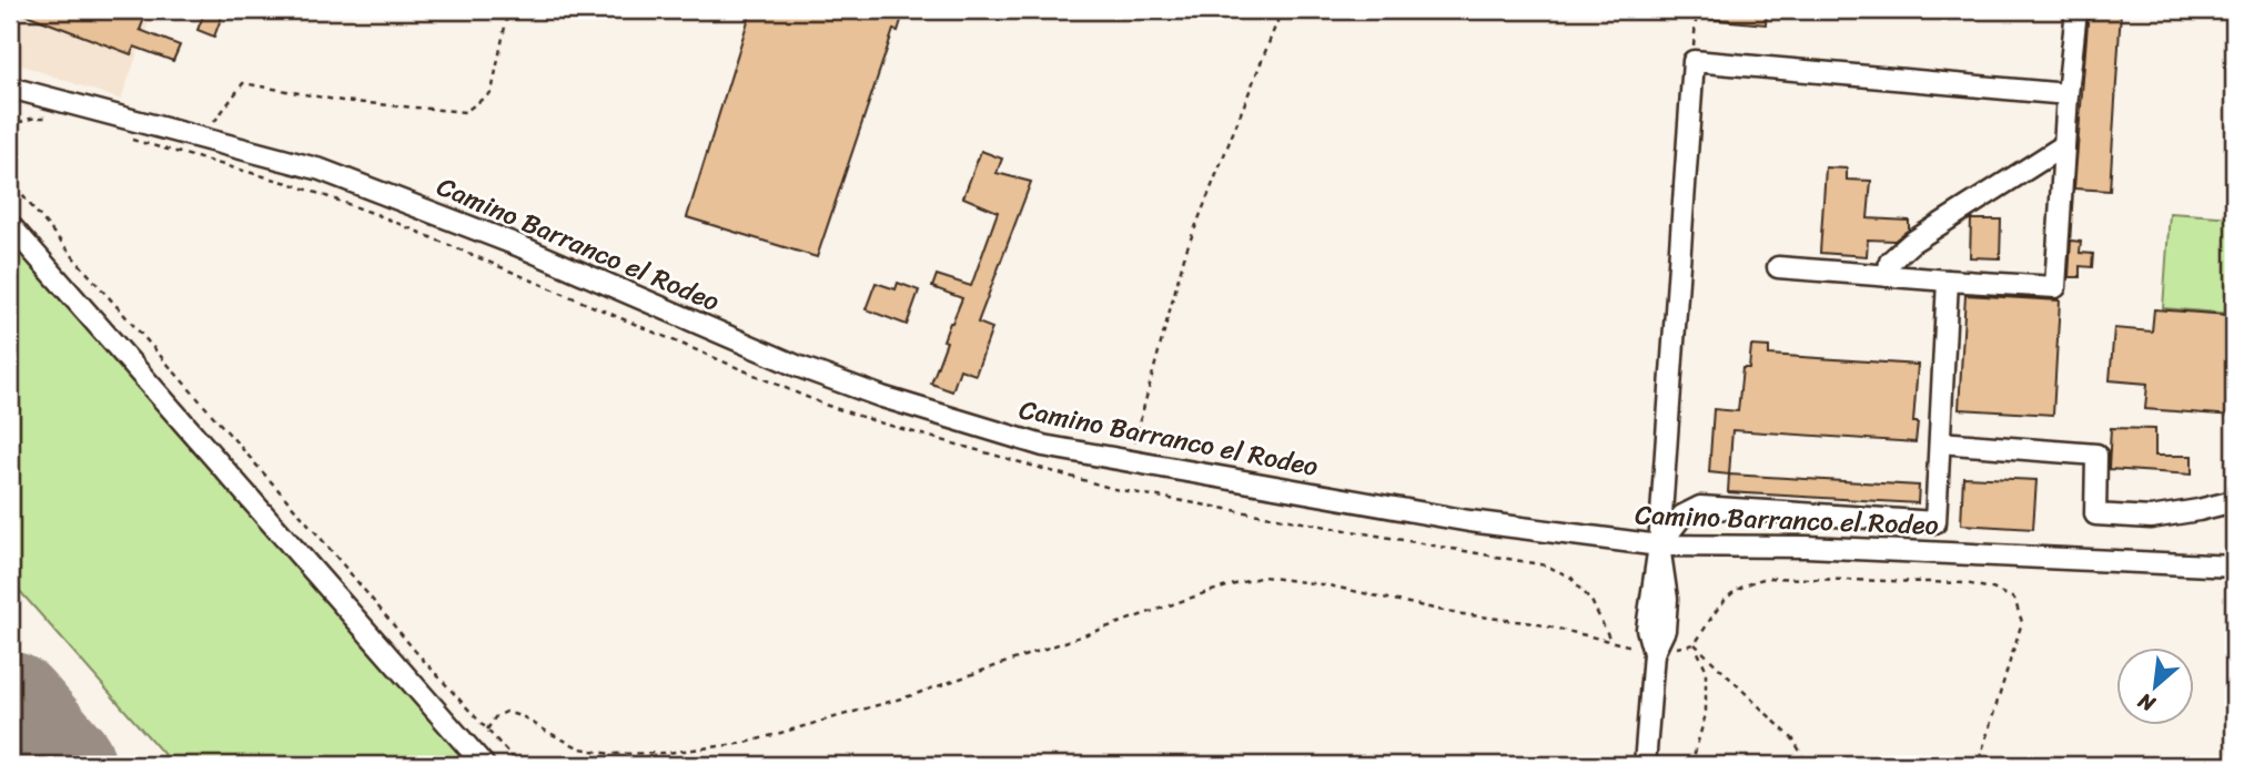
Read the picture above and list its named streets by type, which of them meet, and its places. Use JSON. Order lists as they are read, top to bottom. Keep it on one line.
{"streets":{"street":["Camino Barranco el Rodeo"]},"north":"bottom left"}
